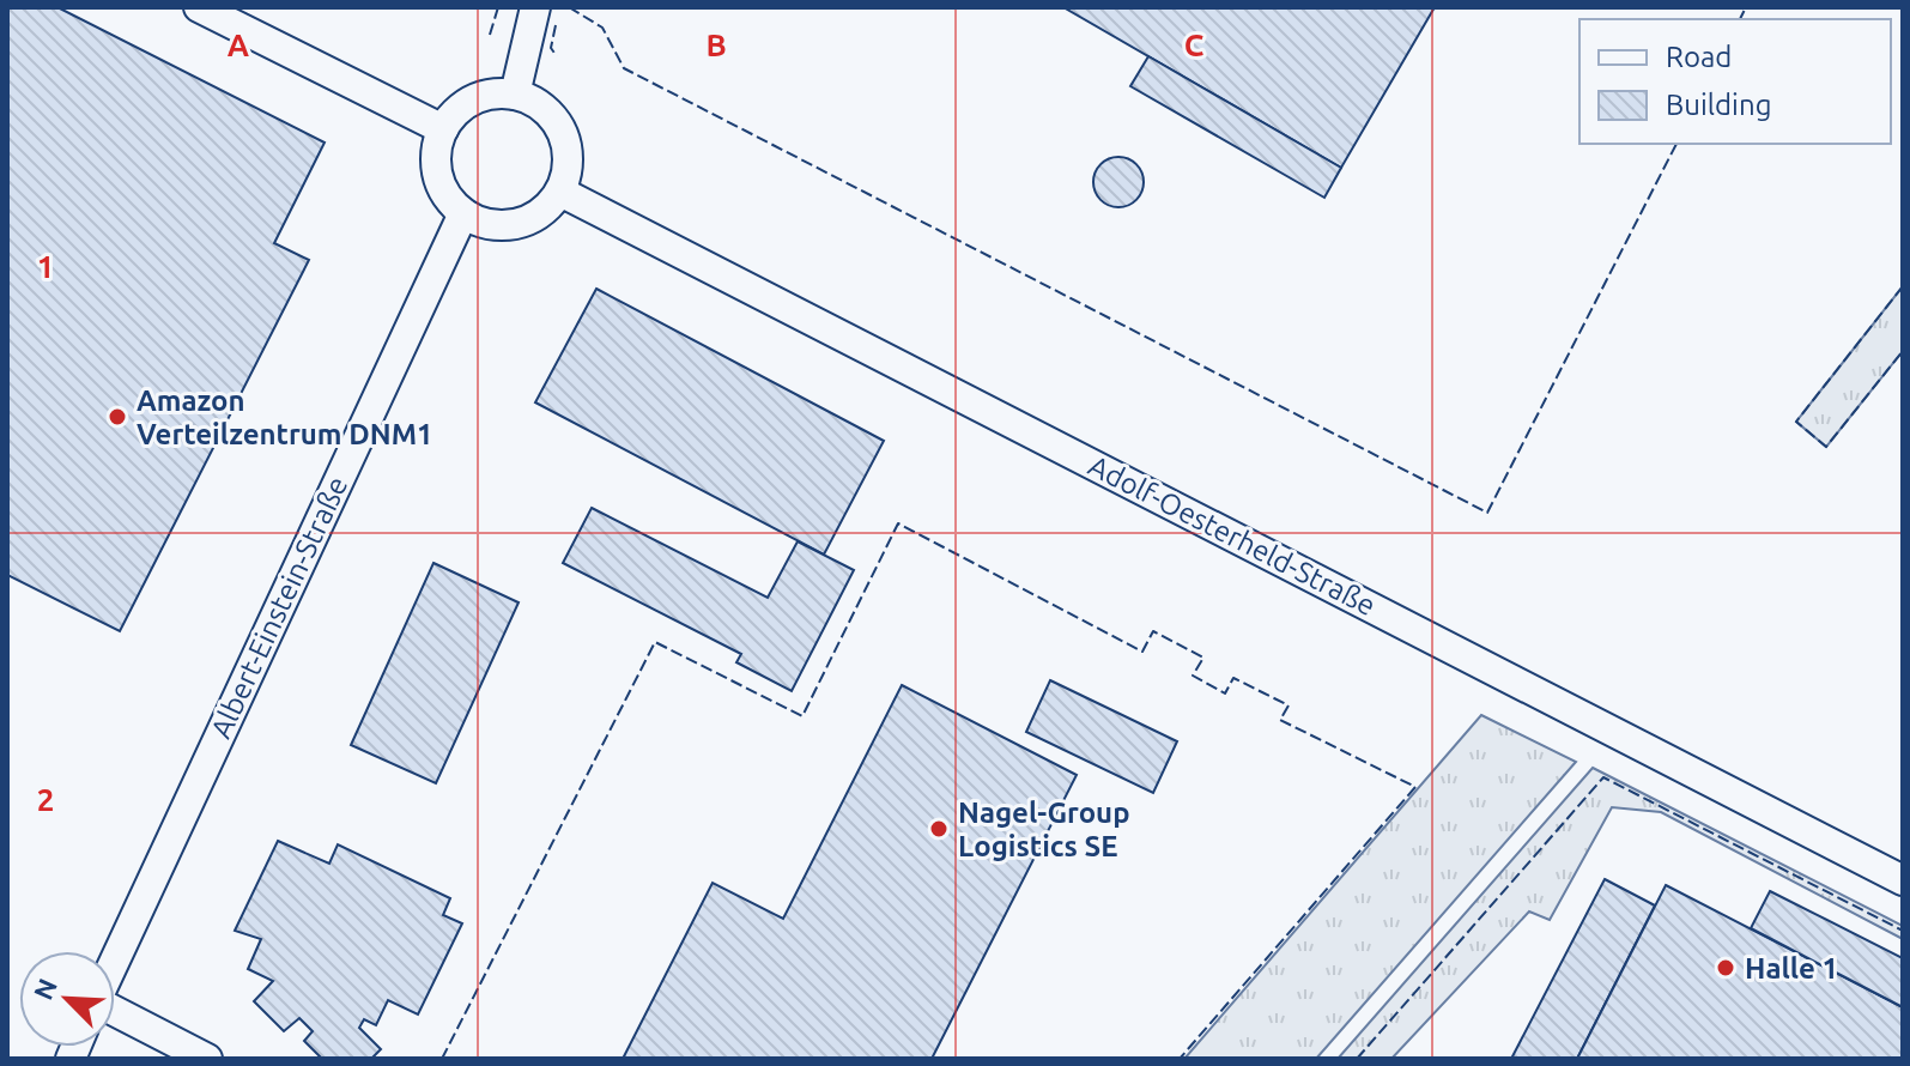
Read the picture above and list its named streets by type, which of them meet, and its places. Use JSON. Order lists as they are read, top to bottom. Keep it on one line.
{"streets":{"street":["Adolf-Oesterheld-Straße","Albert-Einstein-Straße"]},"crossings":[["Adolf-Oesterheld-Straße","Albert-Einstein-Straße"]],"places":["Amazon Verteilzentrum DNM1","Nagel-Group Logistics SE","Halle 1"],"legend":["Road","Building"],"north":"top left","grid":{"columns":["A","B","C"],"rows":["1","2"]}}
